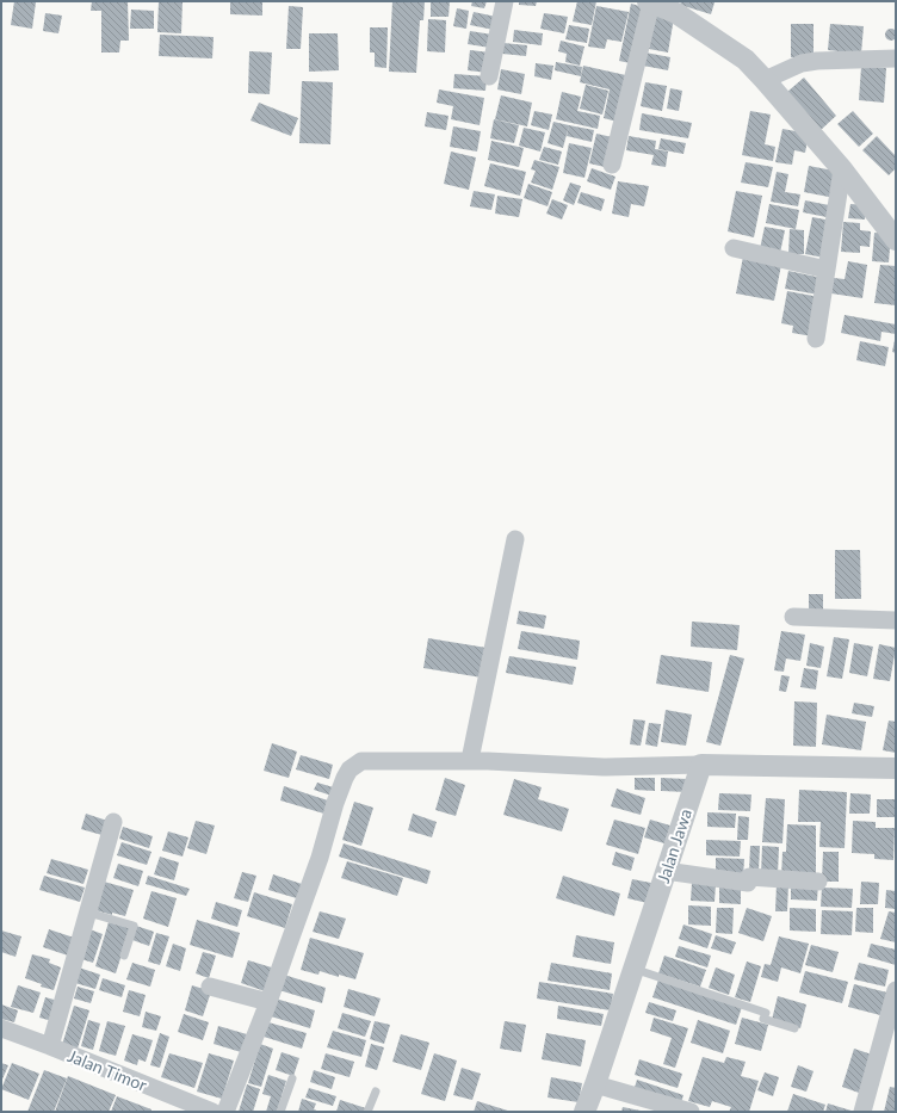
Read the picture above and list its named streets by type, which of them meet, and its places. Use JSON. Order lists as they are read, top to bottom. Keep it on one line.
{"streets":{"street":["Jalan Jawa","Jalan Timor"]}}
